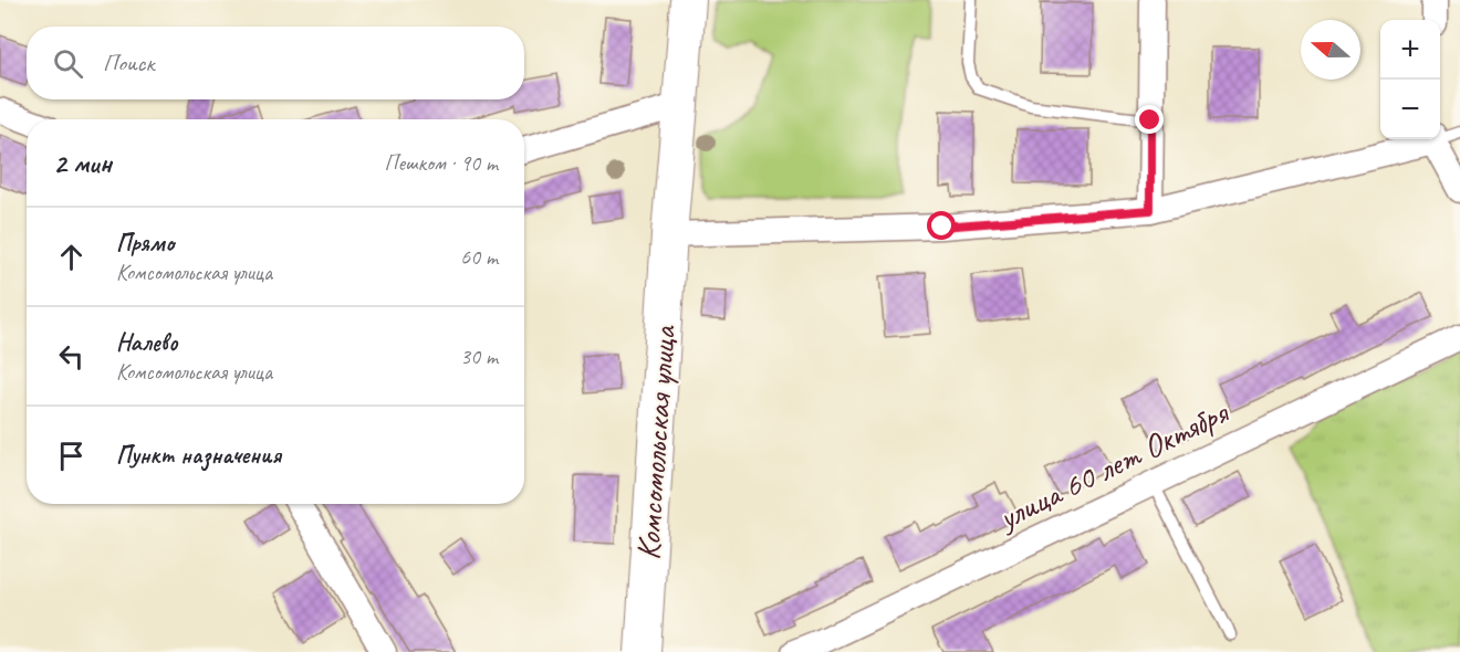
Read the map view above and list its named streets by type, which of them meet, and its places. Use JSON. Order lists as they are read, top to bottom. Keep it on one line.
{"streets":{"main road":["Комсомольская улица"],"street":["улица 60 лет Октября"]},"north":"left","page":{"map_buttons":["+","−"],"search":"Поиск","heading":["2 мин","Пешком · 90 m"],"list":[["Прямо","Комсомольская улица","60 m"],["Налево","Комсомольская улица","30 m"],"Пункт назначения"]}}
